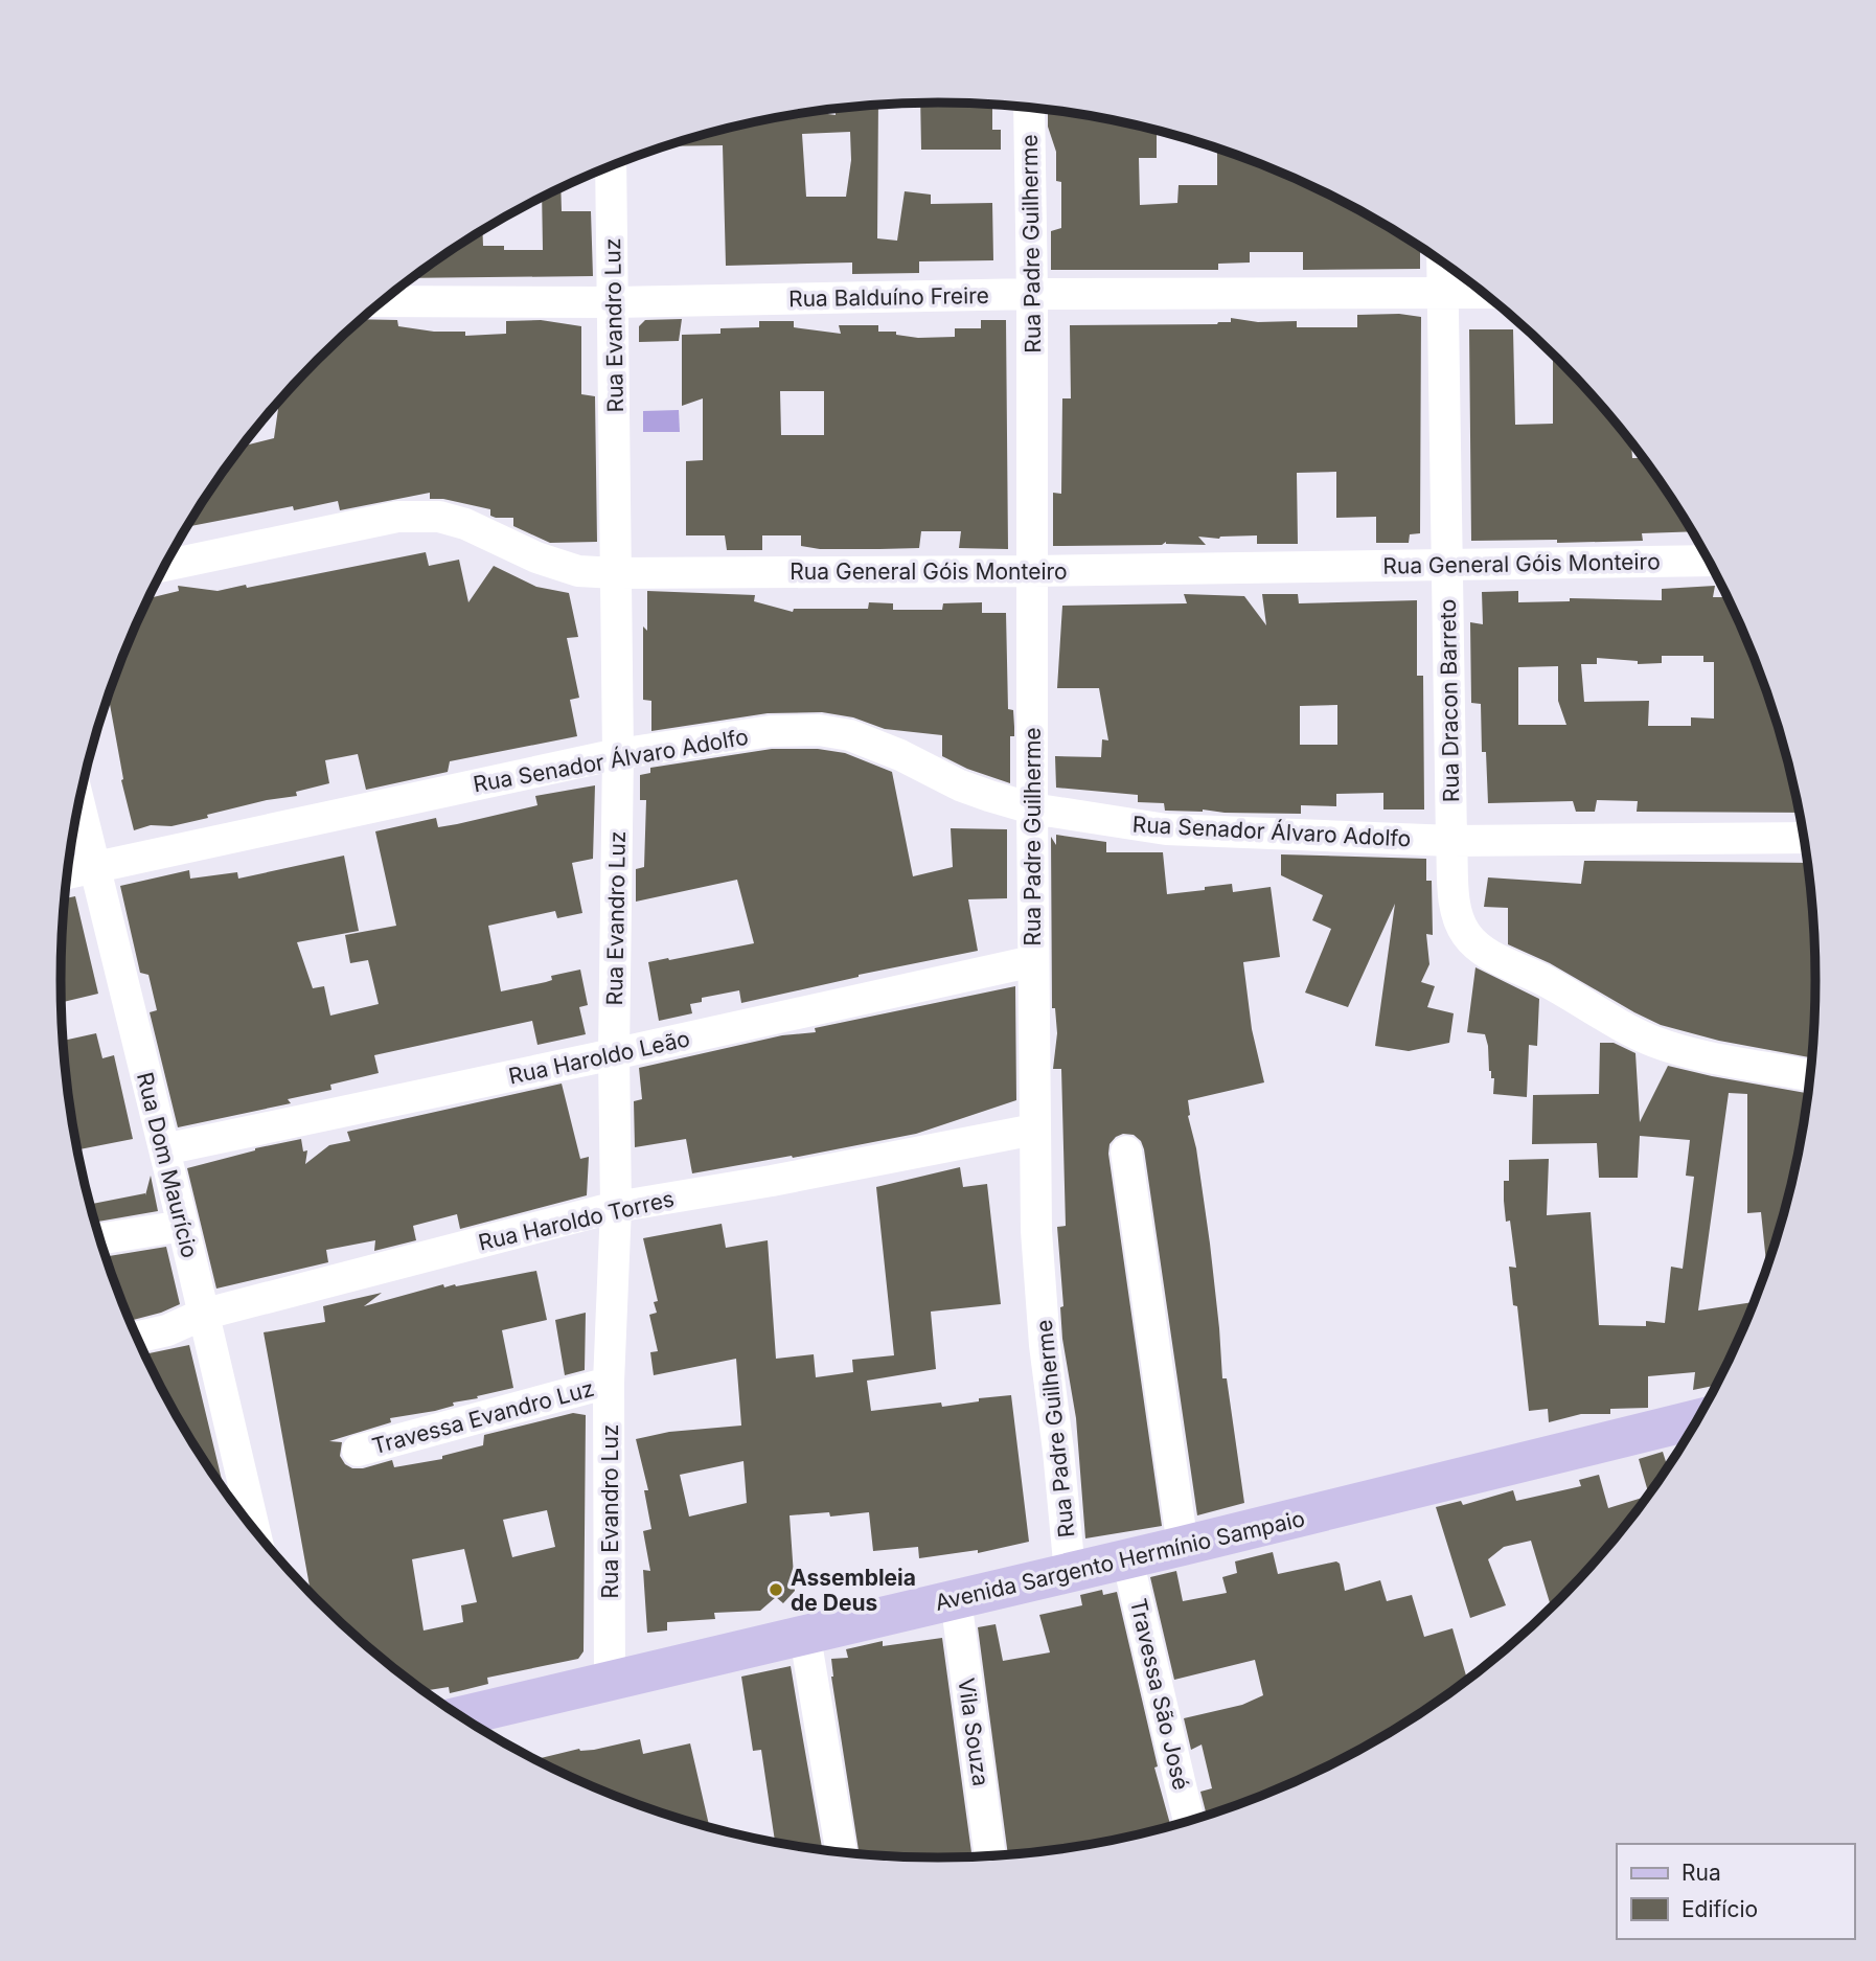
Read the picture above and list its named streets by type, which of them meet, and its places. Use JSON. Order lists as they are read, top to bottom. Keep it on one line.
{"streets":{"main road":["Avenida Sargento Hermínio Sampaio"],"street":["Rua Padre Guilherme","Rua Balduíno Freire","Rua Evandro Luz","Rua General Góis Monteiro","Rua Dracon Barreto","Rua Senador Álvaro Adolfo","Rua Haroldo Leão","Rua Dom Maurício","Rua Haroldo Torres","Travessa Evandro Luz","Travessa São José","Vila Souza"]},"crossings":[["Rua Padre Guilherme","Rua Balduíno Freire"],["Rua Padre Guilherme","Rua General Góis Monteiro"],["Rua Padre Guilherme","Rua Senador Álvaro Adolfo"],["Rua Padre Guilherme","Rua Haroldo Leão"],["Rua Padre Guilherme","Rua Haroldo Torres"],["Rua Padre Guilherme","Avenida Sargento Hermínio Sampaio"],["Rua Balduíno Freire","Rua Evandro Luz"],["Rua Balduíno Freire","Rua Dracon Barreto"],["Rua Evandro Luz","Rua General Góis Monteiro"],["Rua Evandro Luz","Rua Senador Álvaro Adolfo"],["Rua Evandro Luz","Rua Haroldo Leão"],["Rua Evandro Luz","Rua Haroldo Torres"],["Rua Evandro Luz","Travessa Evandro Luz"],["Rua Evandro Luz","Avenida Sargento Hermínio Sampaio"],["Rua General Góis Monteiro","Rua Dracon Barreto"],["Rua Dracon Barreto","Rua Senador Álvaro Adolfo"],["Rua Senador Álvaro Adolfo","Rua Dom Maurício"],["Rua Haroldo Leão","Rua Dom Maurício"],["Rua Dom Maurício","Rua Haroldo Torres"],["Avenida Sargento Hermínio Sampaio","Travessa São José"],["Avenida Sargento Hermínio Sampaio","Vila Souza"]],"places":["Assembleia de Deus"],"legend":["Rua","Edifício"]}
